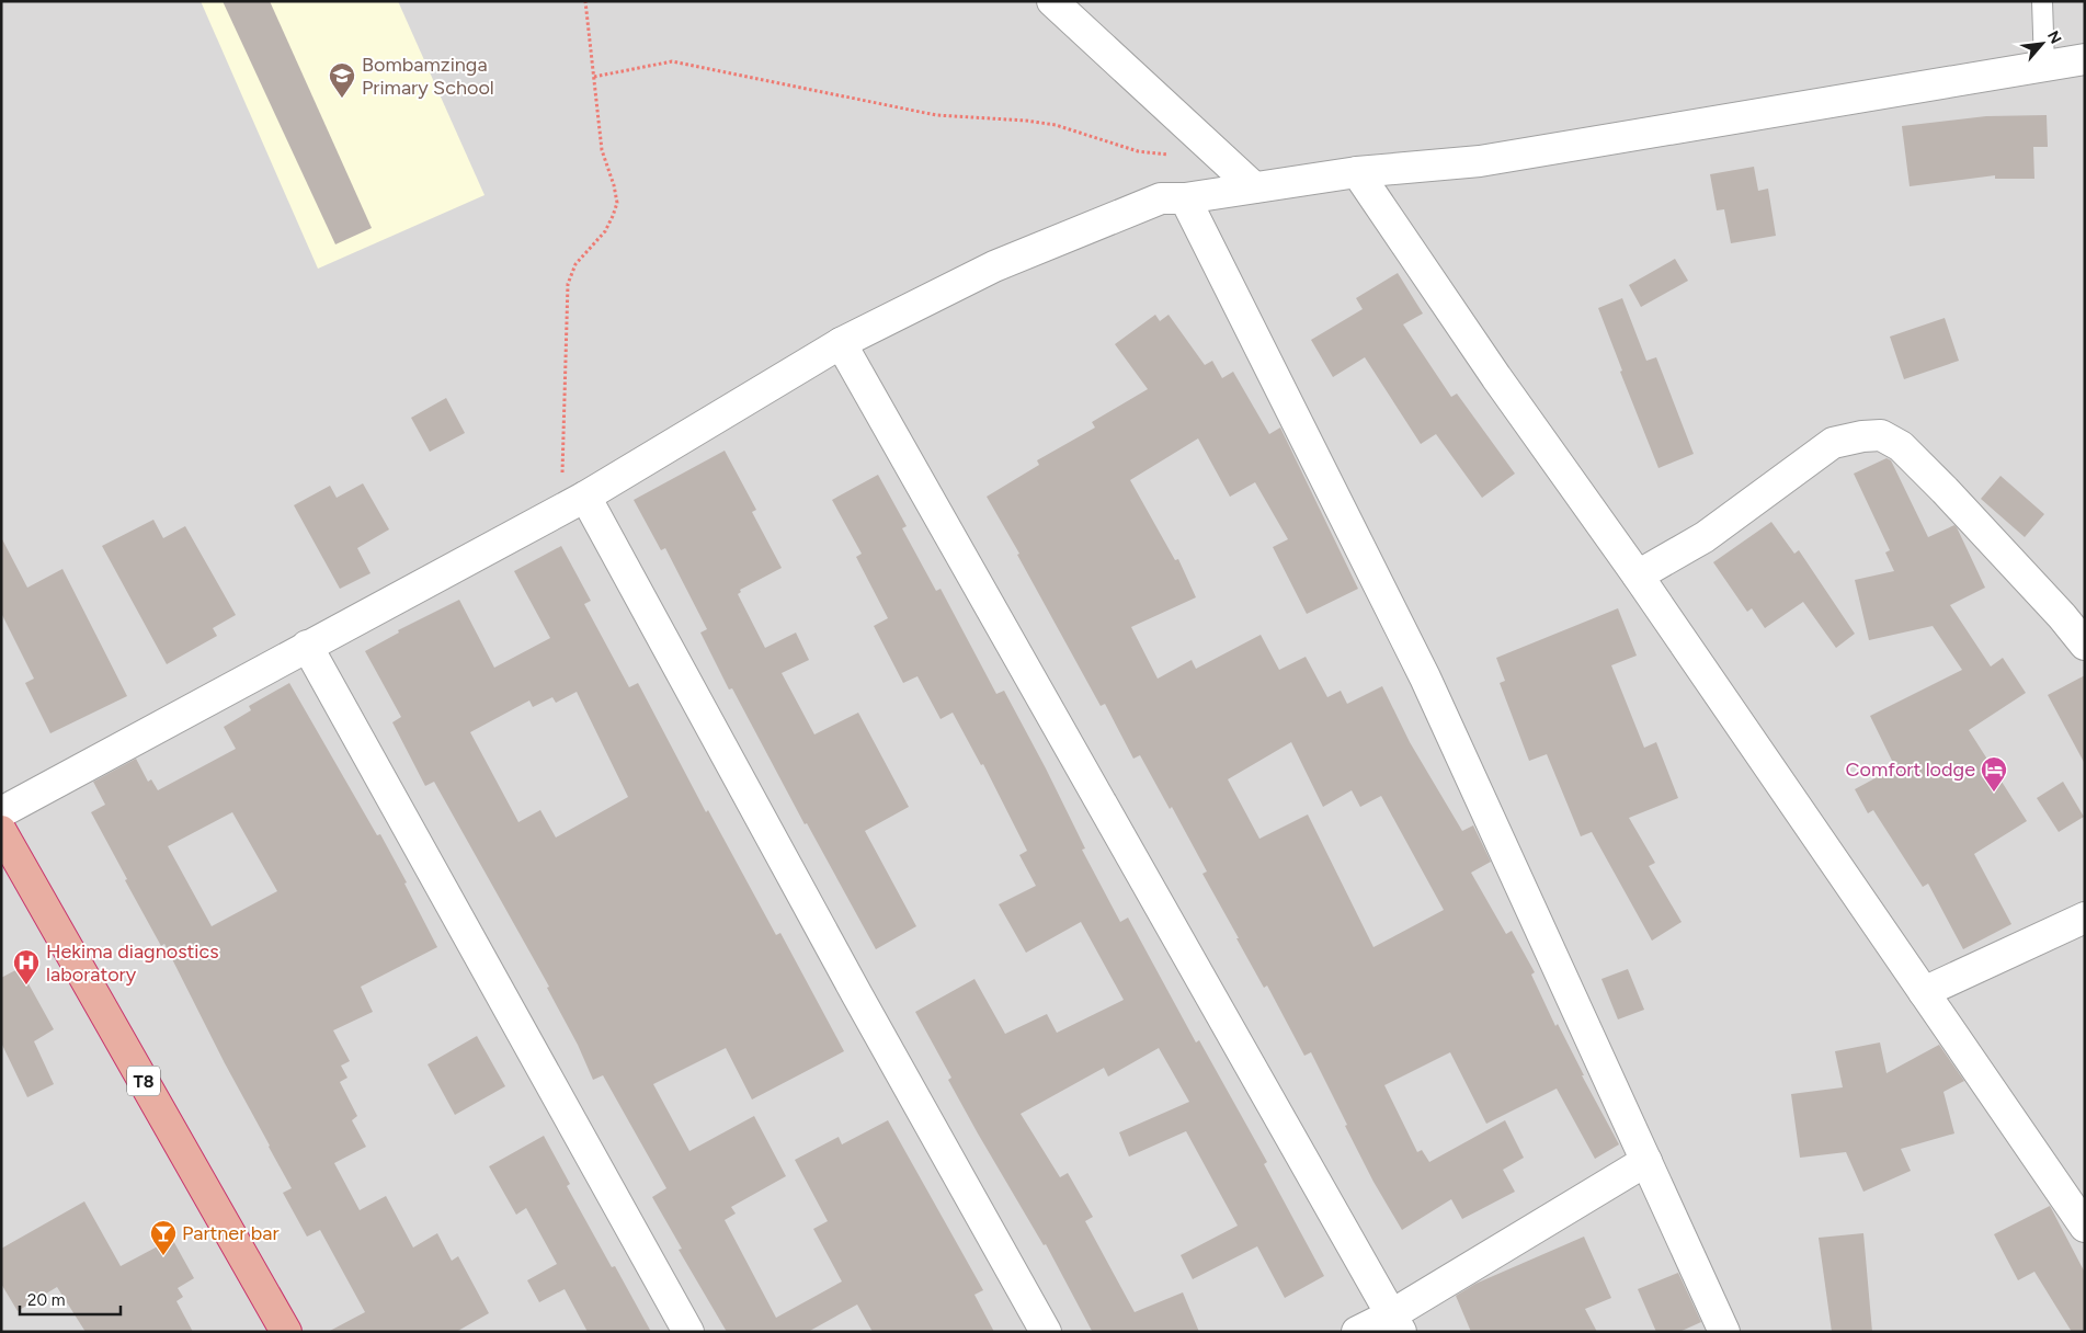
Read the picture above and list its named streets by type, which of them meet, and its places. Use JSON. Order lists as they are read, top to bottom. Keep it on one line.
{"streets":{"highway":["T8"]},"places":{"school or university":["Bombamzinga Primary School"],"hotel":["Comfort lodge"],"hospital":["Hekima diagnostics laboratory"],"bar":["Partner bar"]},"scale_bar":"20 m","north":"top right"}
